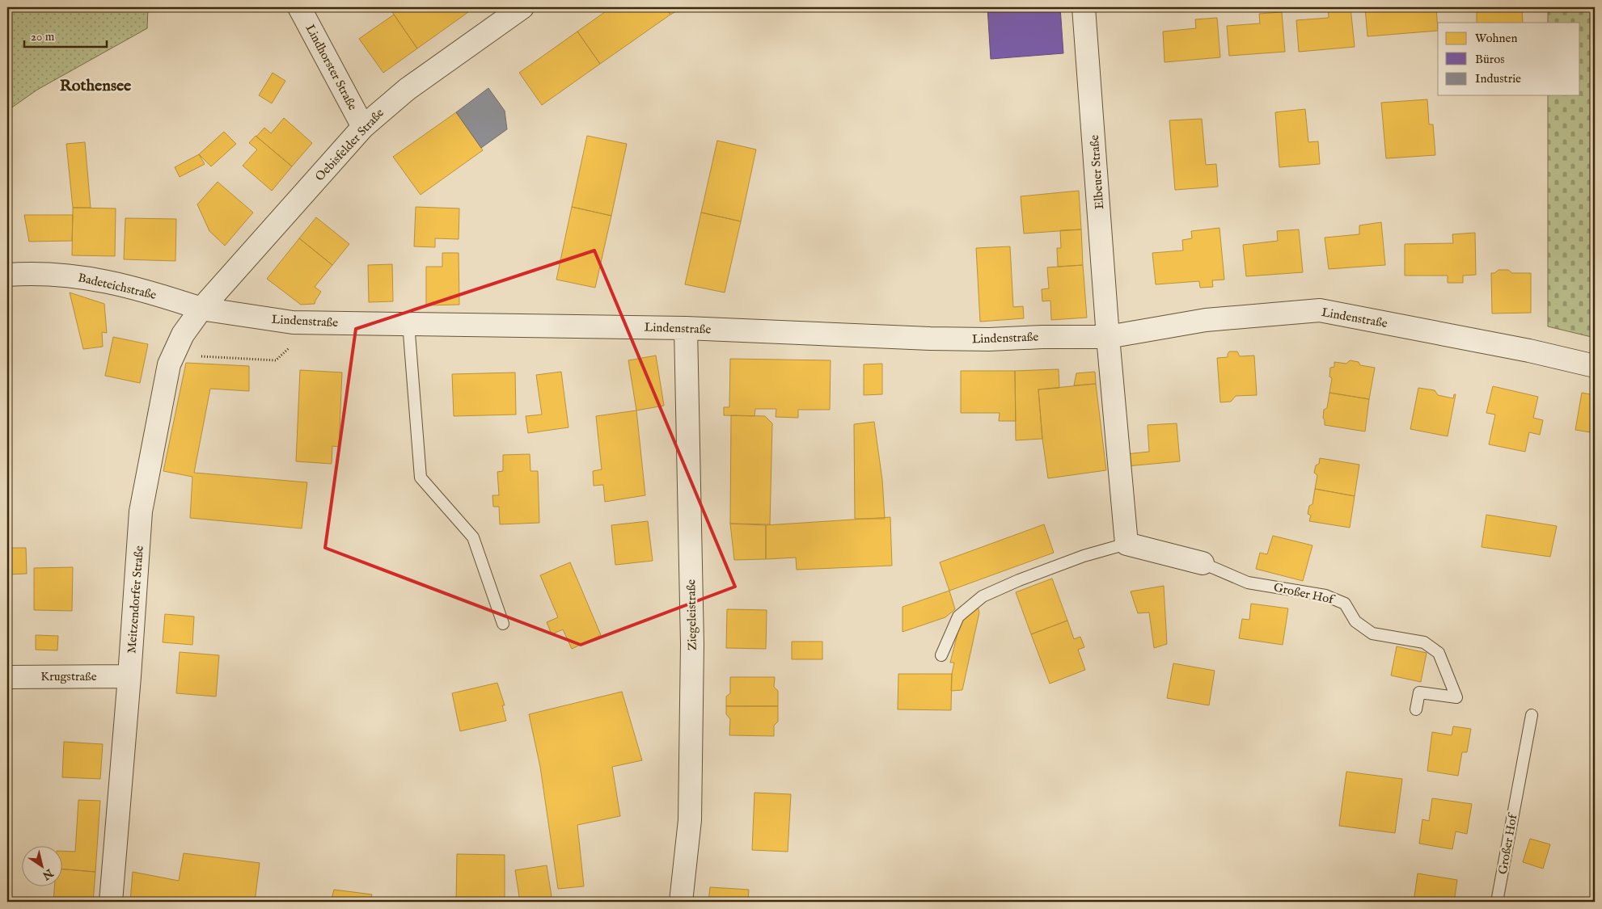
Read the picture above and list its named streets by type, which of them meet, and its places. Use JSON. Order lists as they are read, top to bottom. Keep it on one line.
{"streets":{"street":["Lindhorster Straße","Oebisfelder Straße","Elbeuer Straße","Badeteichstraße","Lindenstraße","Großer Hof","Meitzendorfer Straße","Ziegeleistraße","Krugstraße"]},"crossings":[["Lindhorster Straße","Oebisfelder Straße"],["Oebisfelder Straße","Badeteichstraße"],["Oebisfelder Straße","Lindenstraße"],["Oebisfelder Straße","Meitzendorfer Straße"],["Elbeuer Straße","Lindenstraße"],["Badeteichstraße","Lindenstraße"],["Badeteichstraße","Meitzendorfer Straße"],["Lindenstraße","Meitzendorfer Straße"],["Lindenstraße","Ziegeleistraße"],["Meitzendorfer Straße","Krugstraße"]],"districts":["Rothensee"],"legend":["Wohnen","Büros","Industrie"],"scale_bar":"20 m","north":"bottom right"}
